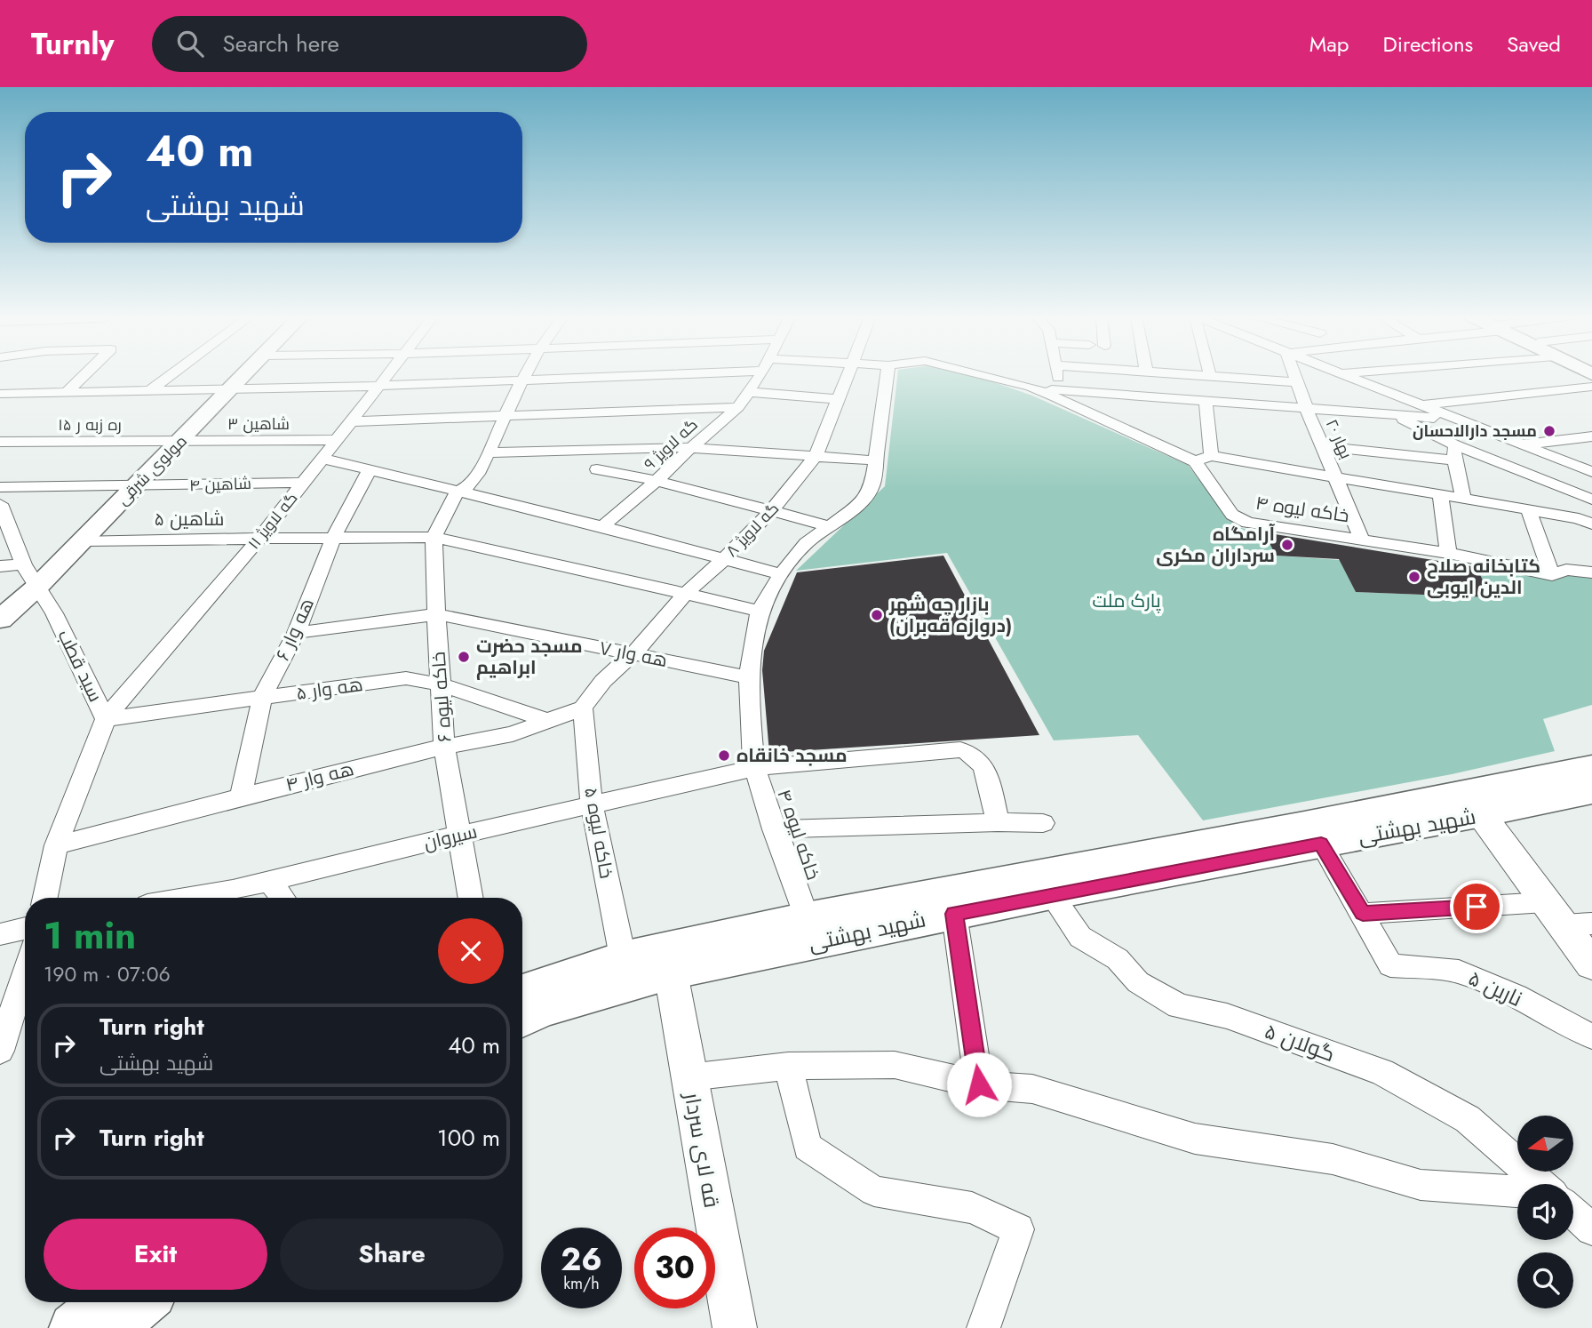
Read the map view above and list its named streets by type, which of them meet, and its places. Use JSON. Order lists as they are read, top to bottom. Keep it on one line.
{"streets":{"main road":["مولوی شرقی","شهید بهشتی"],"street":["شاهین ۳","ره زبه ر ۱۵","بهار ۲۰","گه لاویژ ۹","شاهین ۴","خاکه لیوه ۴","شاهین ۵","گه لاویژ ۱۱","گه لاویژ ۸","هه وار ۶","هه وار ۷","سید قطب","هه وار ۵","خاکه لیوه ۶","هه وار ۴","خاکه لیوه ۵","سیروان","نارین ۵","گولان ۵","قه لای سردار"]},"crossings":[["شاهین ۳","ره زبه ر ۱۵"],["شاهین ۳","مولوی شرقی"],["شاهین ۳","گه لاویژ ۱۱"],["ره زبه ر ۱۵","مولوی شرقی"],["بهار ۲۰","خاکه لیوه ۴"],["مولوی شرقی","شاهین ۴"],["مولوی شرقی","شاهین ۵"],["مولوی شرقی","سید قطب"],["شاهین ۴","گه لاویژ ۱۱"],["خاکه لیوه ۴","شاهین ۵"],["خاکه لیوه ۴","هه وار ۷"],["خاکه لیوه ۴","شهید بهشتی"],["خاکه لیوه ۴","سیروان"],["شاهین ۵","گه لاویژ ۱۱"],["شاهین ۵","گه لاویژ ۸"],["شاهین ۵","هه وار ۶"],["شاهین ۵","خاکه لیوه ۶"],["گه لاویژ ۱۱","سید قطب"],["گه لاویژ ۱۱","هه وار ۵"],["گه لاویژ ۸","هه وار ۷"],["گه لاویژ ۸","هه وار ۴"],["گه لاویژ ۸","خاکه لیوه ۵"],["هه وار ۶","هه وار ۷"],["هه وار ۶","هه وار ۵"],["هه وار ۶","هه وار ۴"],["هه وار ۷","خاکه لیوه ۶"],["سید قطب","هه وار ۵"],["سید قطب","هه وار ۴"],["هه وار ۵","خاکه لیوه ۶"],["هه وار ۵","هه وار ۴"],["خاکه لیوه ۶","هه وار ۴"],["خاکه لیوه ۶","سیروان"],["هه وار ۴","خاکه لیوه ۵"],["شهید بهشتی","خاکه لیوه ۵"],["شهید بهشتی","گولان ۵"],["شهید بهشتی","قه لای سردار"],["خاکه لیوه ۵","سیروان"]],"parks":["پارک ملت"],"places":["مسجد دارالاحسان","آرامگاه سرداران مکری","کتابخانه صلاح الدین ایوبی","بازار چه شهر (دروازه قه‌بران)","مسجد حضرت ابراهیم","مسجد خانقاه"],"north":"left","page":{"header":"Turnly","search":"Search here","nav":["Map","Directions","Saved"],"turn":["40 m","شهید بهشتی"],"heading":["1 min","190 m · 07:06"],"list":[{"name":"Turn right","note":"شهید بهشتی","value":"40 m"},{"name":"Turn right","value":"100 m"}],"buttons":["Exit","Share"],"speed":"26 km/h","limit":"30"}}
